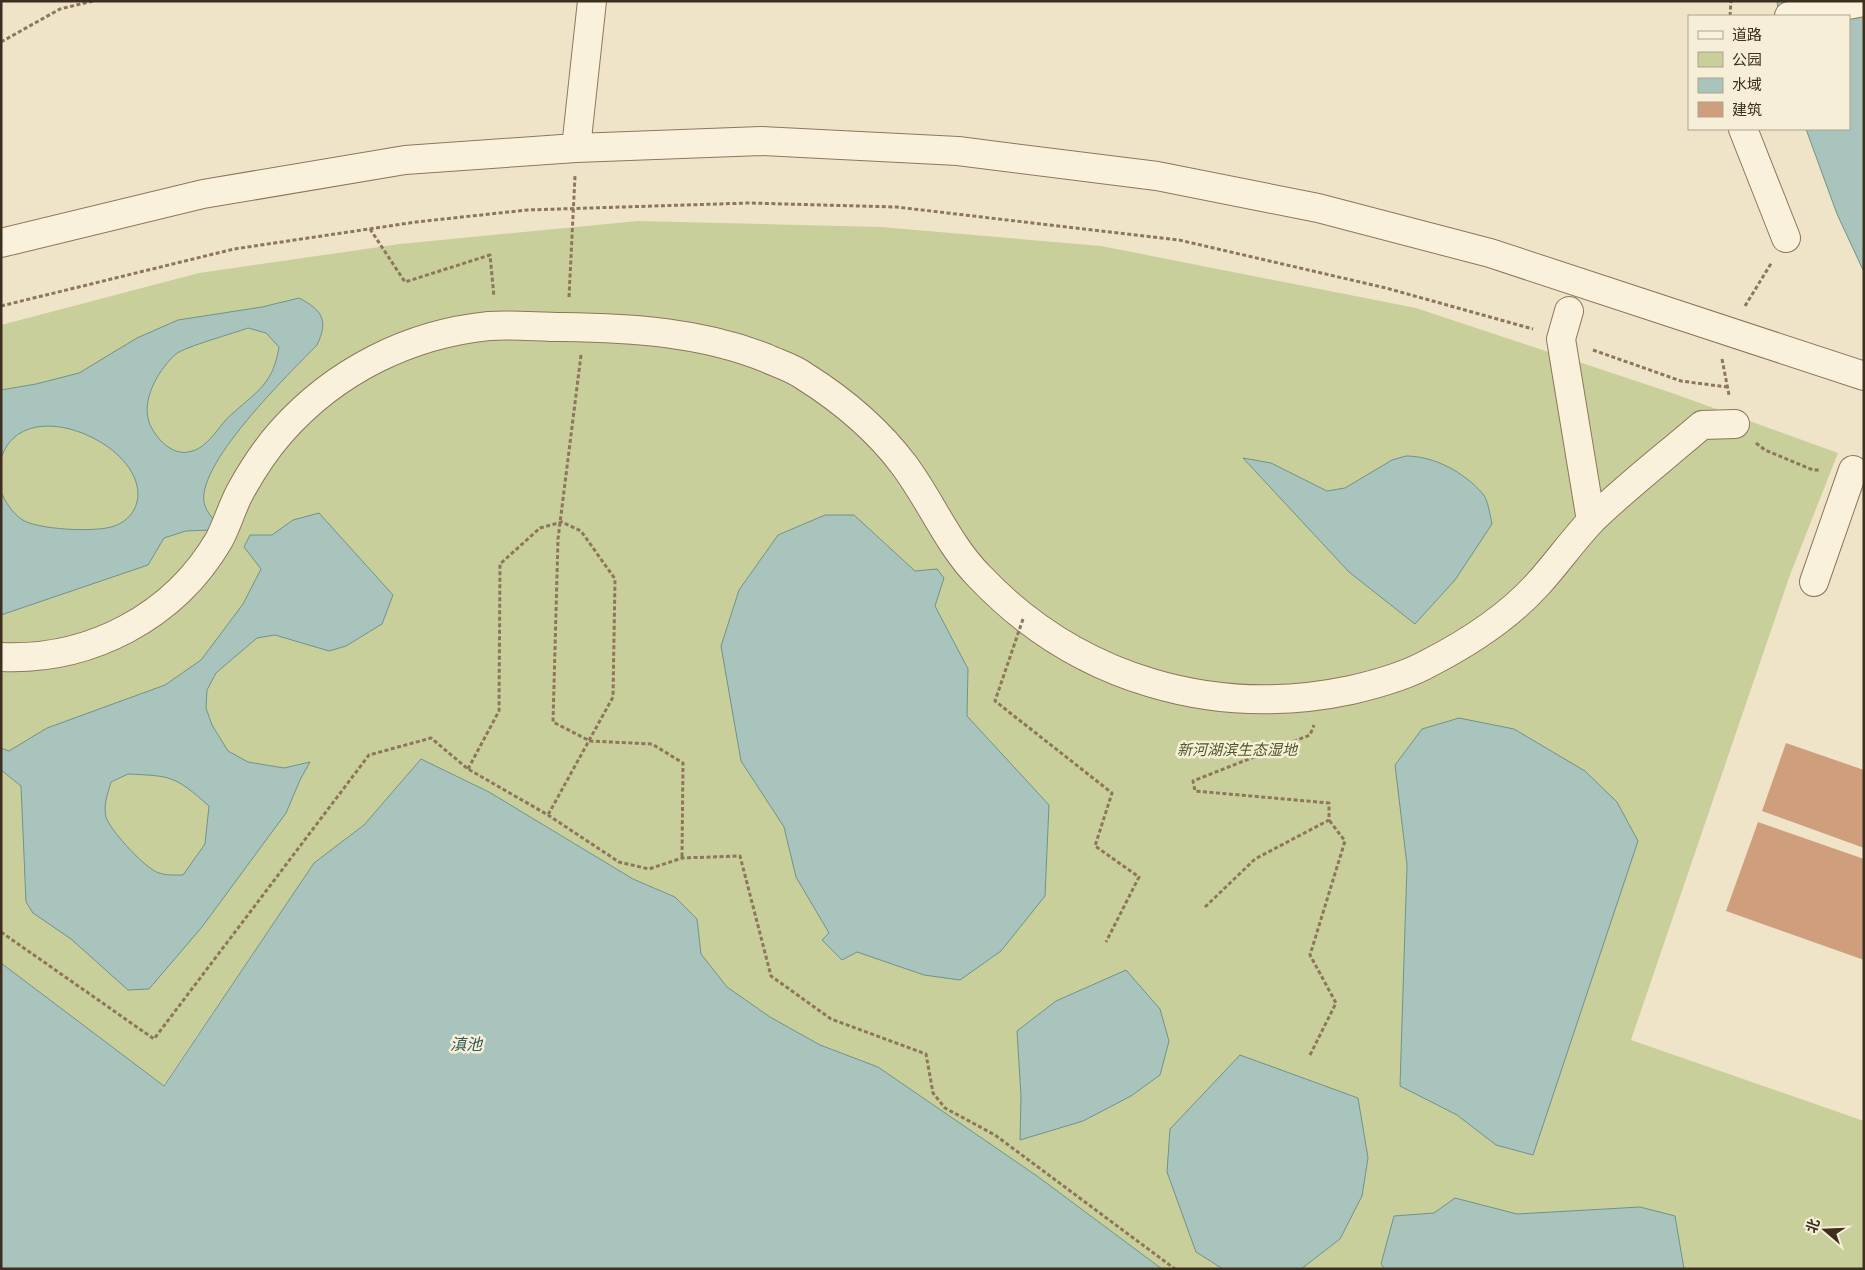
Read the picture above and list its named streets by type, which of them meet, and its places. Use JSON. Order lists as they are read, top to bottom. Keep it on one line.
{"water":["滇池"],"parks":["新河湖滨生态湿地"],"legend":["道路","公园","水域","建筑"],"north":"left"}
